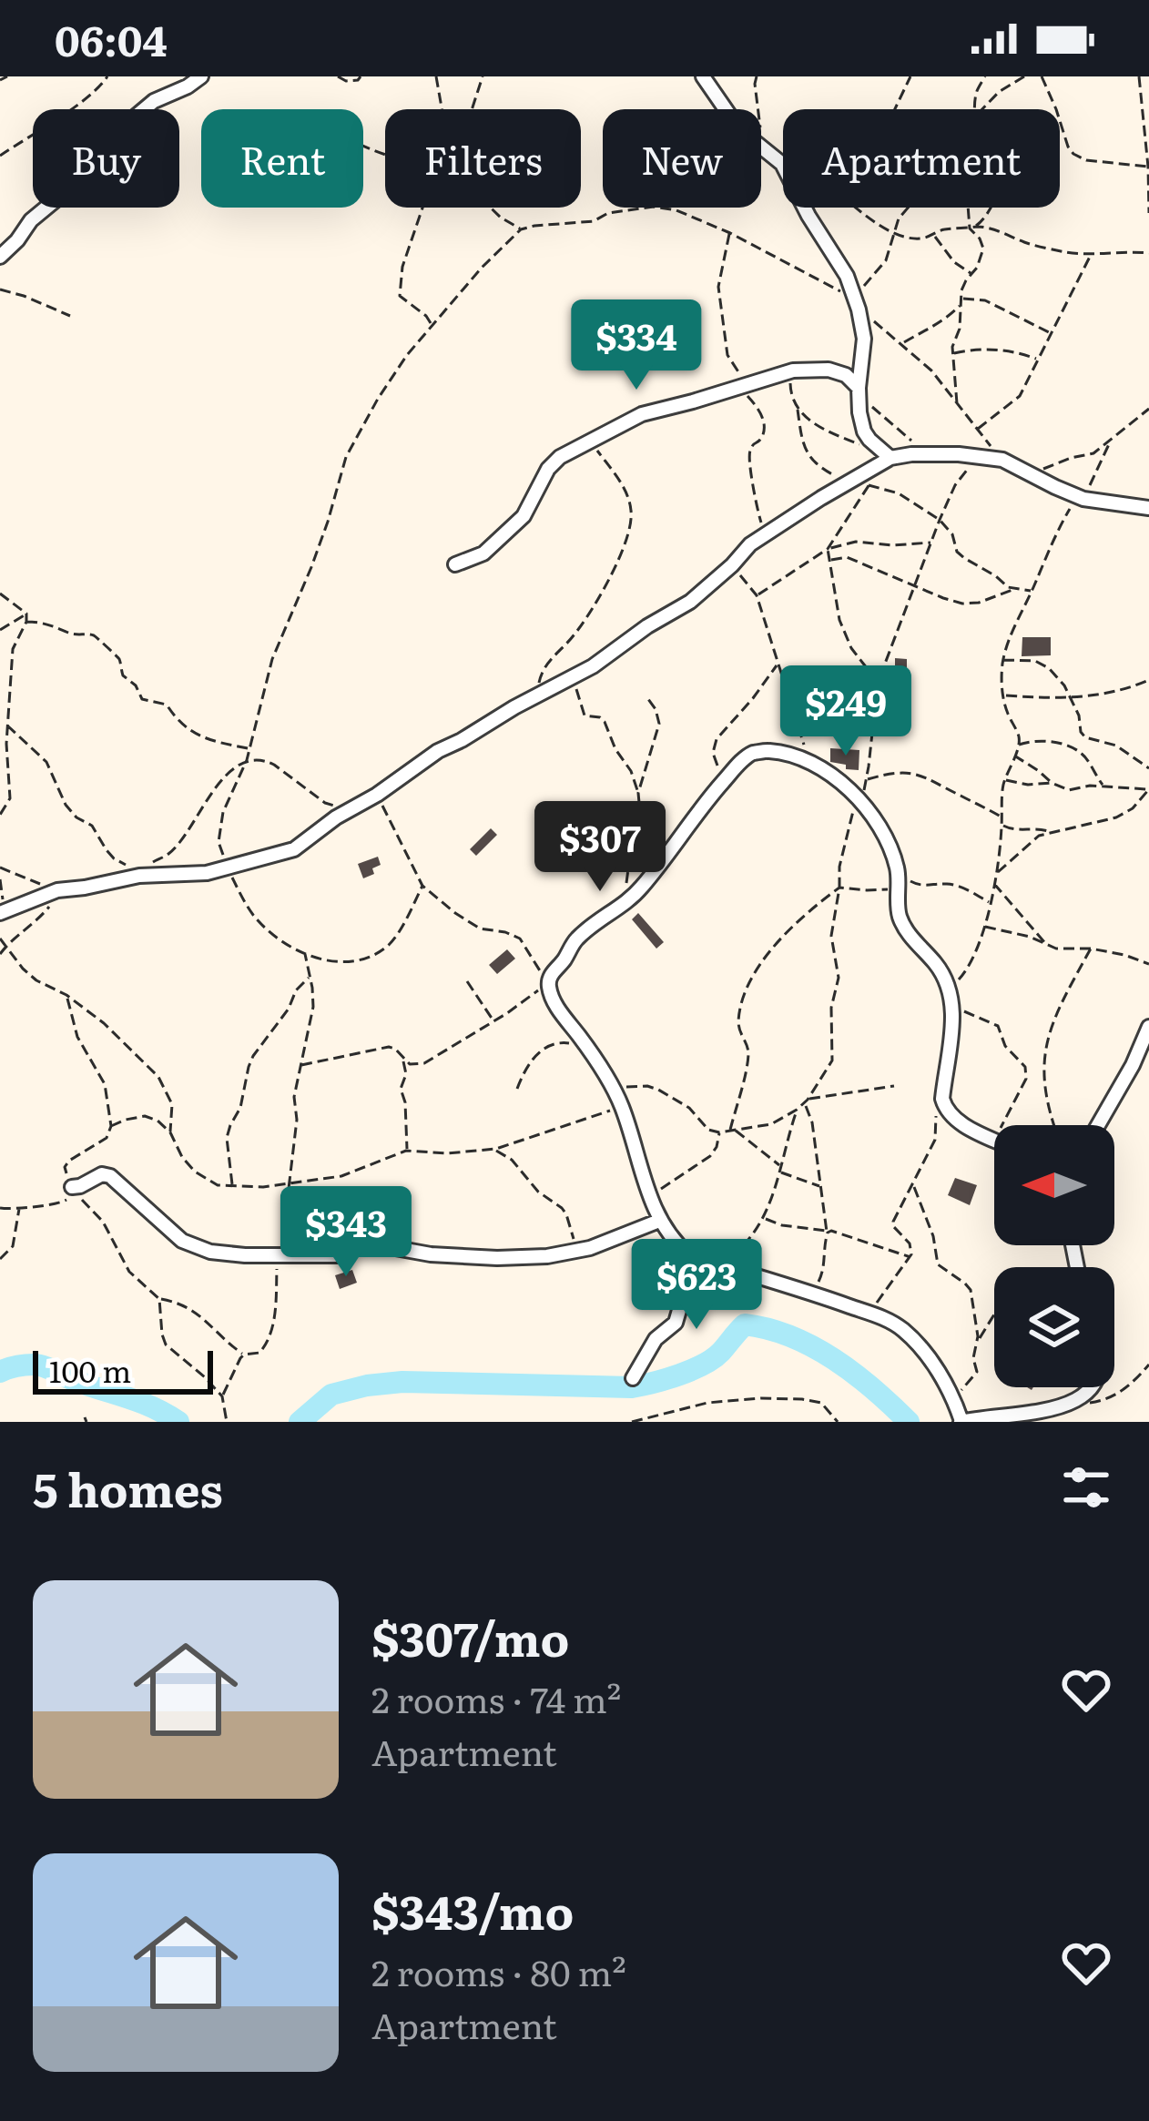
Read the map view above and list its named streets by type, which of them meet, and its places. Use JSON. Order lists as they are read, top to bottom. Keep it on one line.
{"scale_bar":"100 m","north":"left","page":{"status":"06:04","chip":["Buy","Rent","Filters","New","Apartment"],"price":["$334","$249","$307","$343","$623"],"scale":"100 m","heading":"5 homes","list":[{"name":"$307/mo","note":"2 rooms · 74 m² · Apartment"},{"name":"$343/mo","note":"2 rooms · 80 m² · Apartment"}]}}
